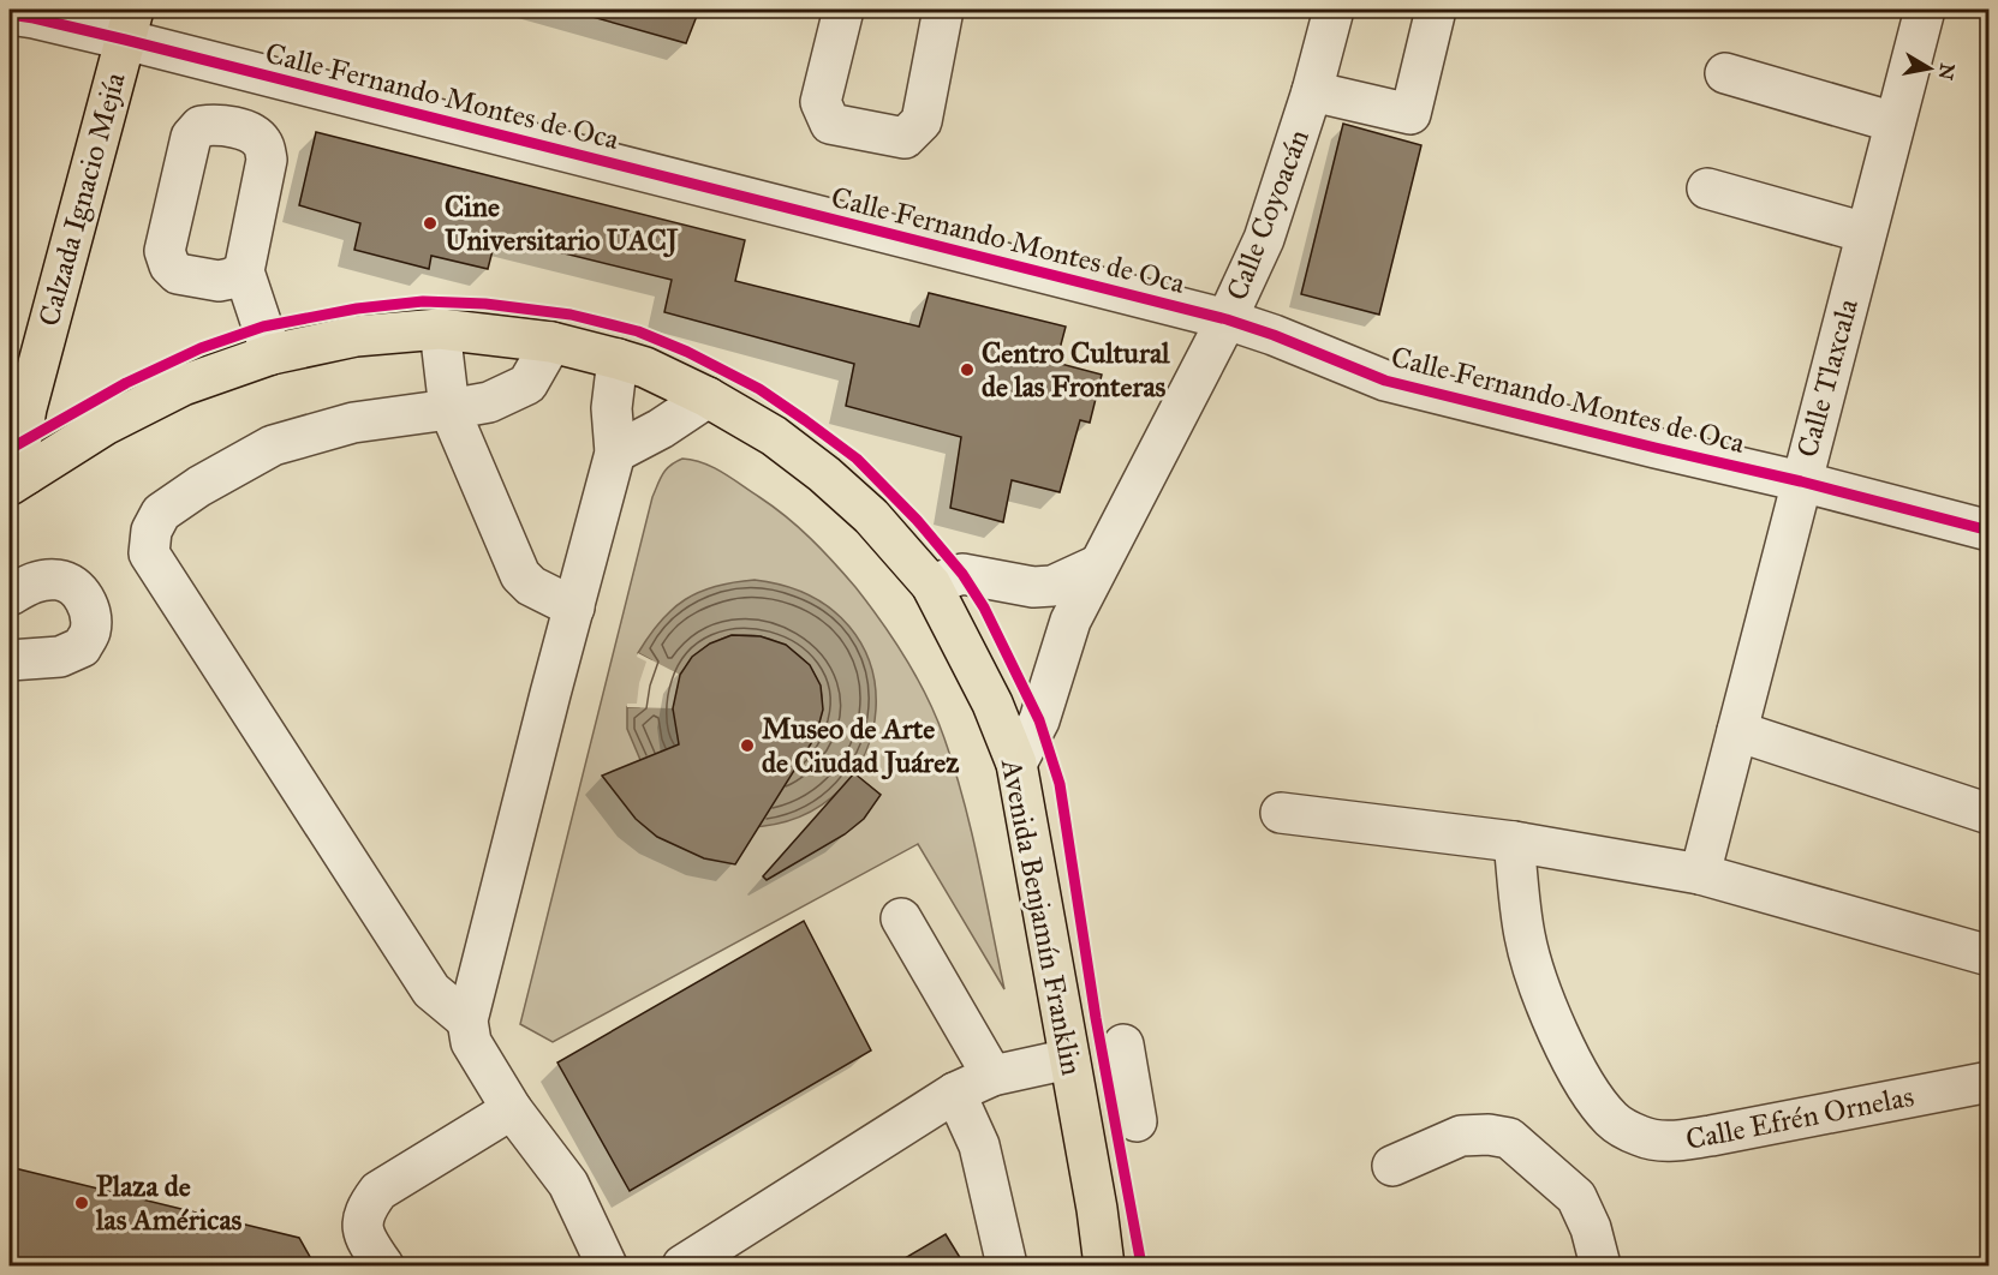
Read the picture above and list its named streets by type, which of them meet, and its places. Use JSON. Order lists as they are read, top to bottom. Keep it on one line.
{"streets":{"main road":["Calzada Ignacio Mejía","Avenida Benjamín Franklin"],"street":["Calle Fernando Montes de Oca","Calle Coyoacán","Calle Tlaxcala","Calle Efrén Ornelas"]},"crossings":[["Calle Fernando Montes de Oca","Calzada Ignacio Mejía"],["Calle Fernando Montes de Oca","Calle Coyoacán"],["Calle Fernando Montes de Oca","Calle Tlaxcala"],["Calzada Ignacio Mejía","Avenida Benjamín Franklin"],["Calle Coyoacán","Avenida Benjamín Franklin"]],"places":["Cine Universitario UACJ","Centro Cultural de las Fronteras","Museo de Arte de Ciudad Juárez","Plaza de las Américas"],"north":"right"}
